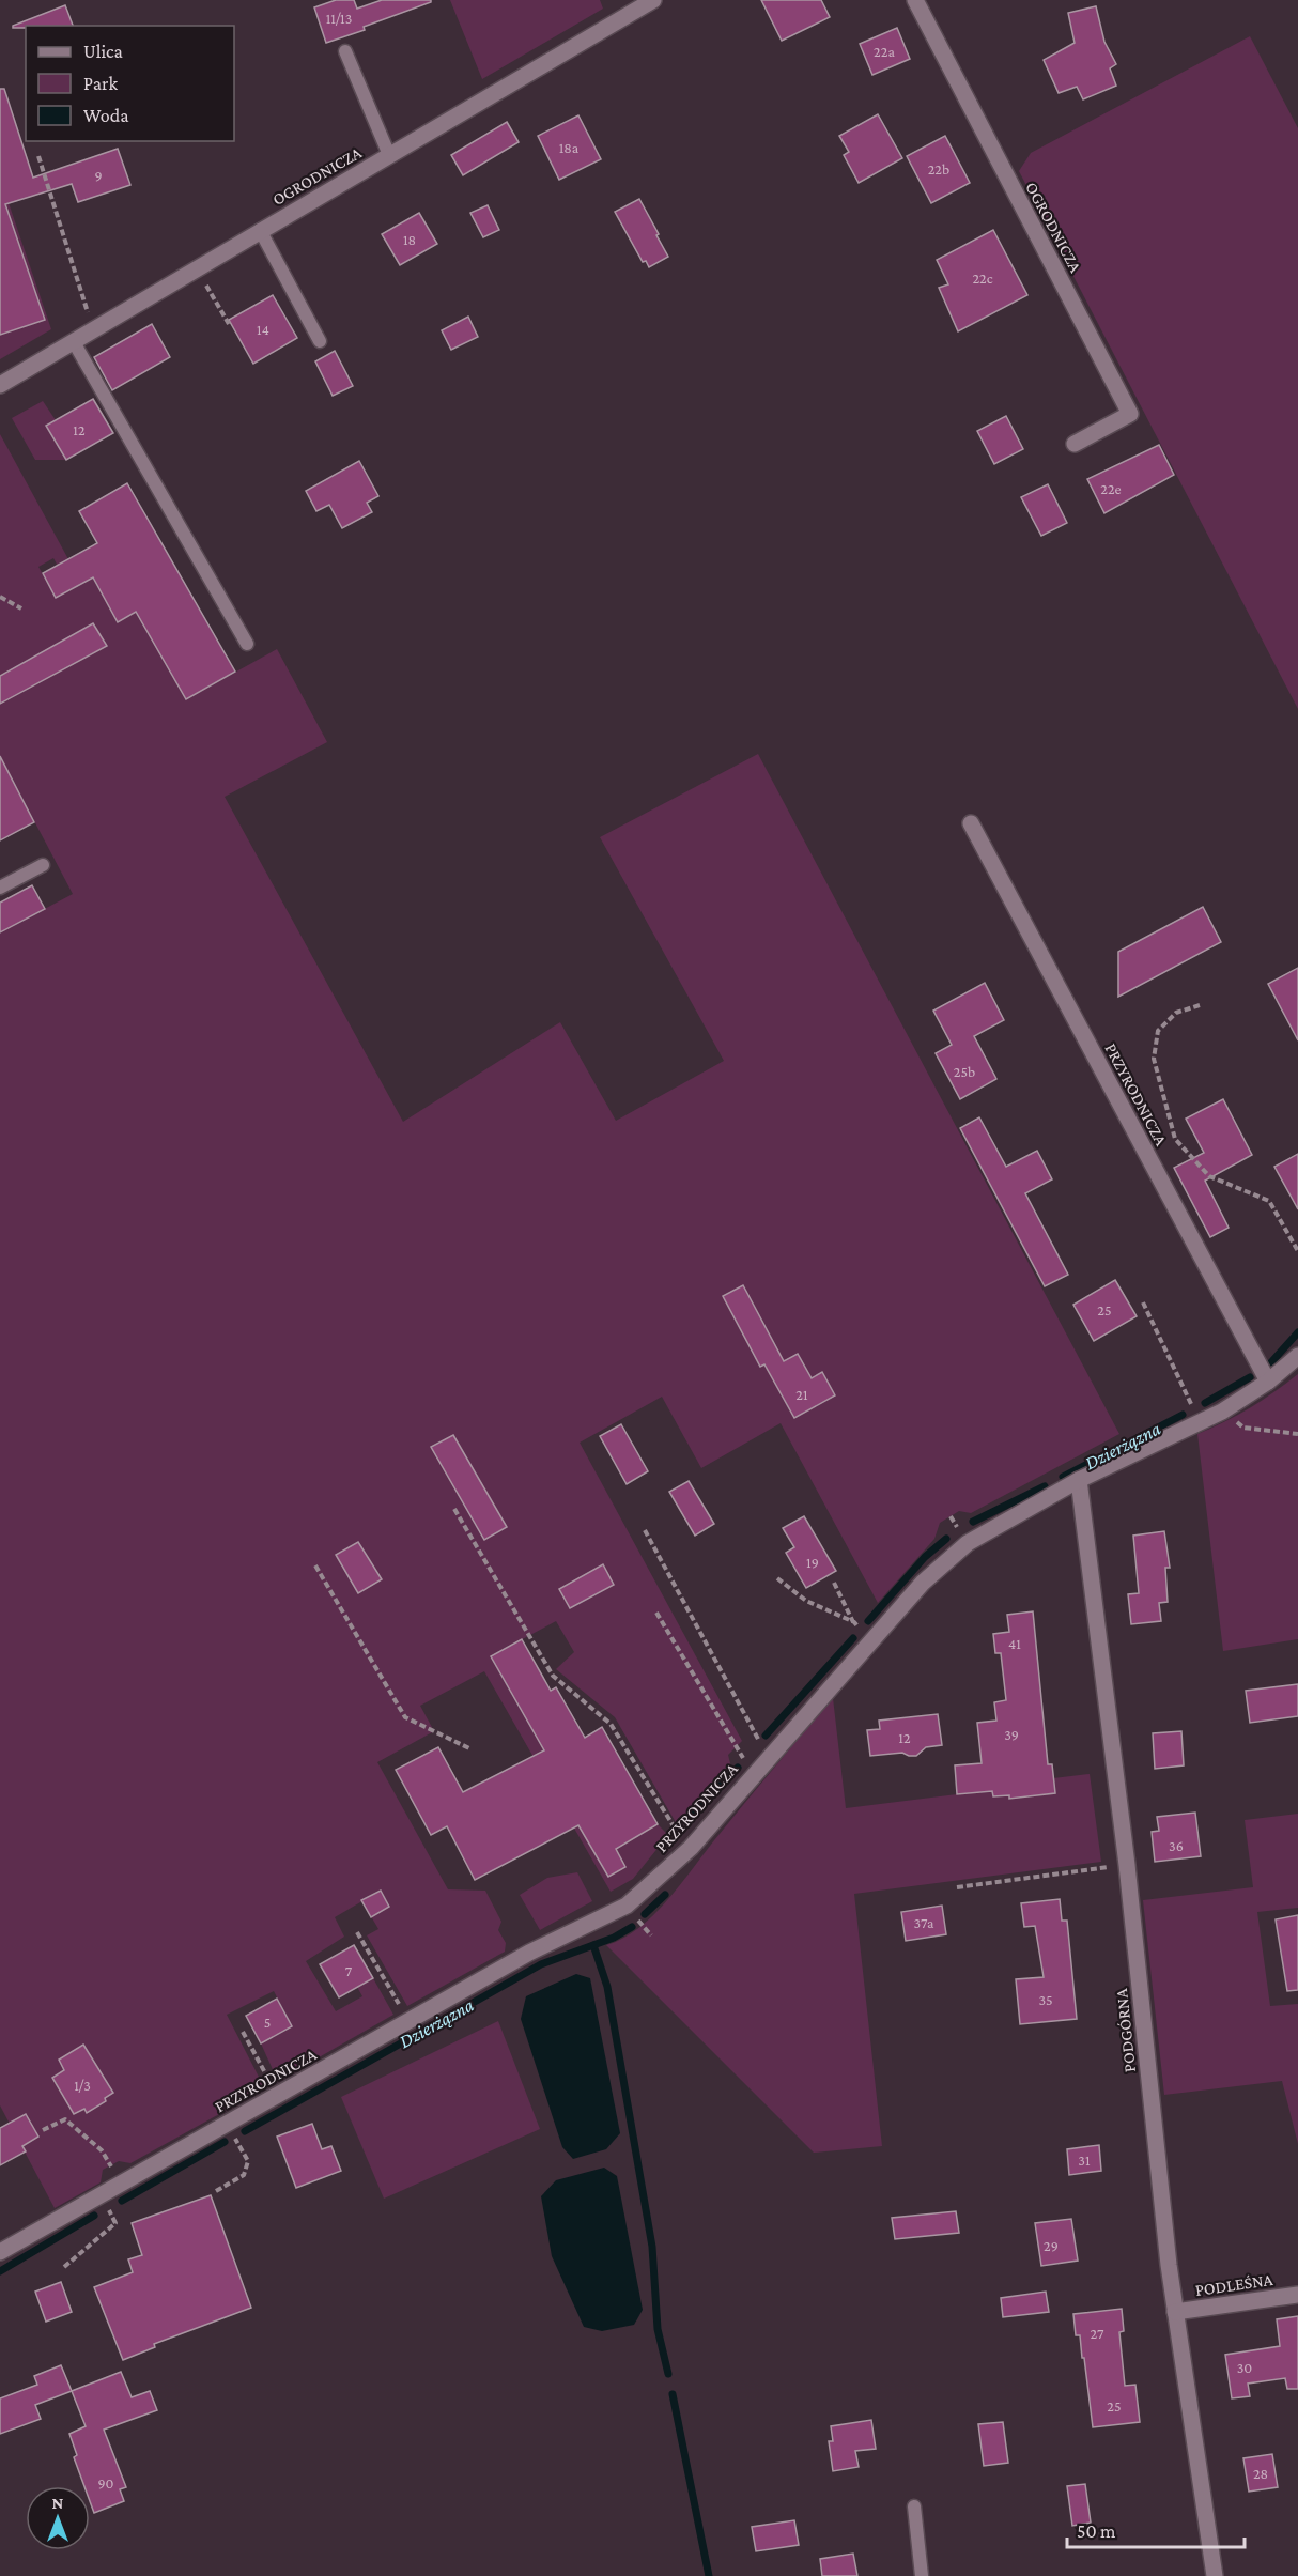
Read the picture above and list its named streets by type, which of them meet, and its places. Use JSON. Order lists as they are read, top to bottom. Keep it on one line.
{"streets":{"street":["OGRODNICZA","PRZYRODNICZA","PODGÓRNA","PODLEŚNA"]},"crossings":[["PRZYRODNICZA","PODGÓRNA"],["PODGÓRNA","PODLEŚNA"]],"water":["Dzierżązna"],"house_numbers":["11/13","22a","18a","22b","9","18","22c","14","12","22e","25b","25","21","19","41","39","12","36","37a","7","35","5","1/3","31","29","27","30","25","28","90"],"legend":["Ulica","Park","Woda"],"scale_bar":"50 m","north":"top"}
